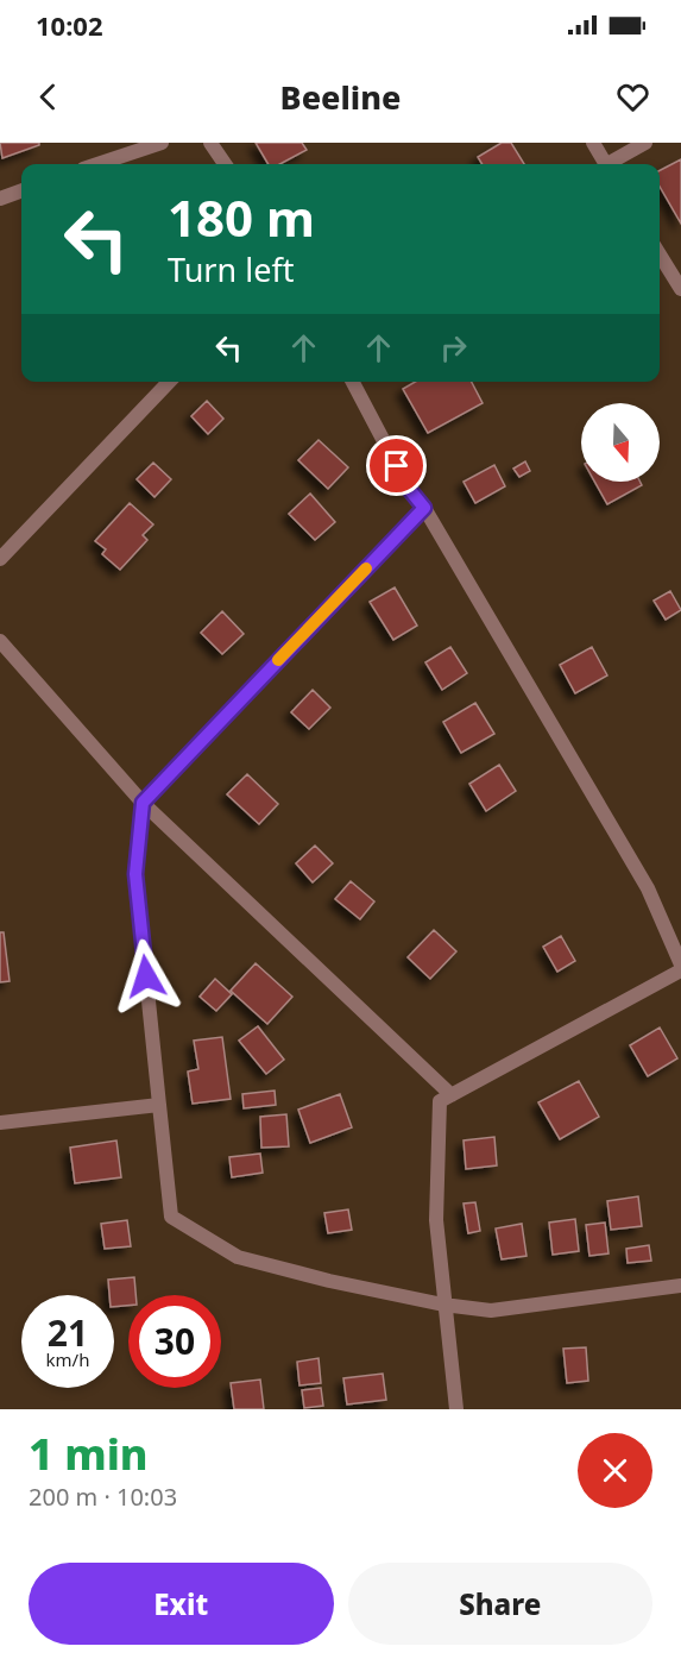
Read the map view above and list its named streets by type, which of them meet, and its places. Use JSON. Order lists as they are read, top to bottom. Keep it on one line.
{"north":"bottom","page":{"status":"10:02","header":"Beeline","turn":["180 m","Turn left"],"speed":"21 km/h","limit":"30","heading":["1 min","200 m · 10:03"],"buttons":["Exit","Share"]}}
